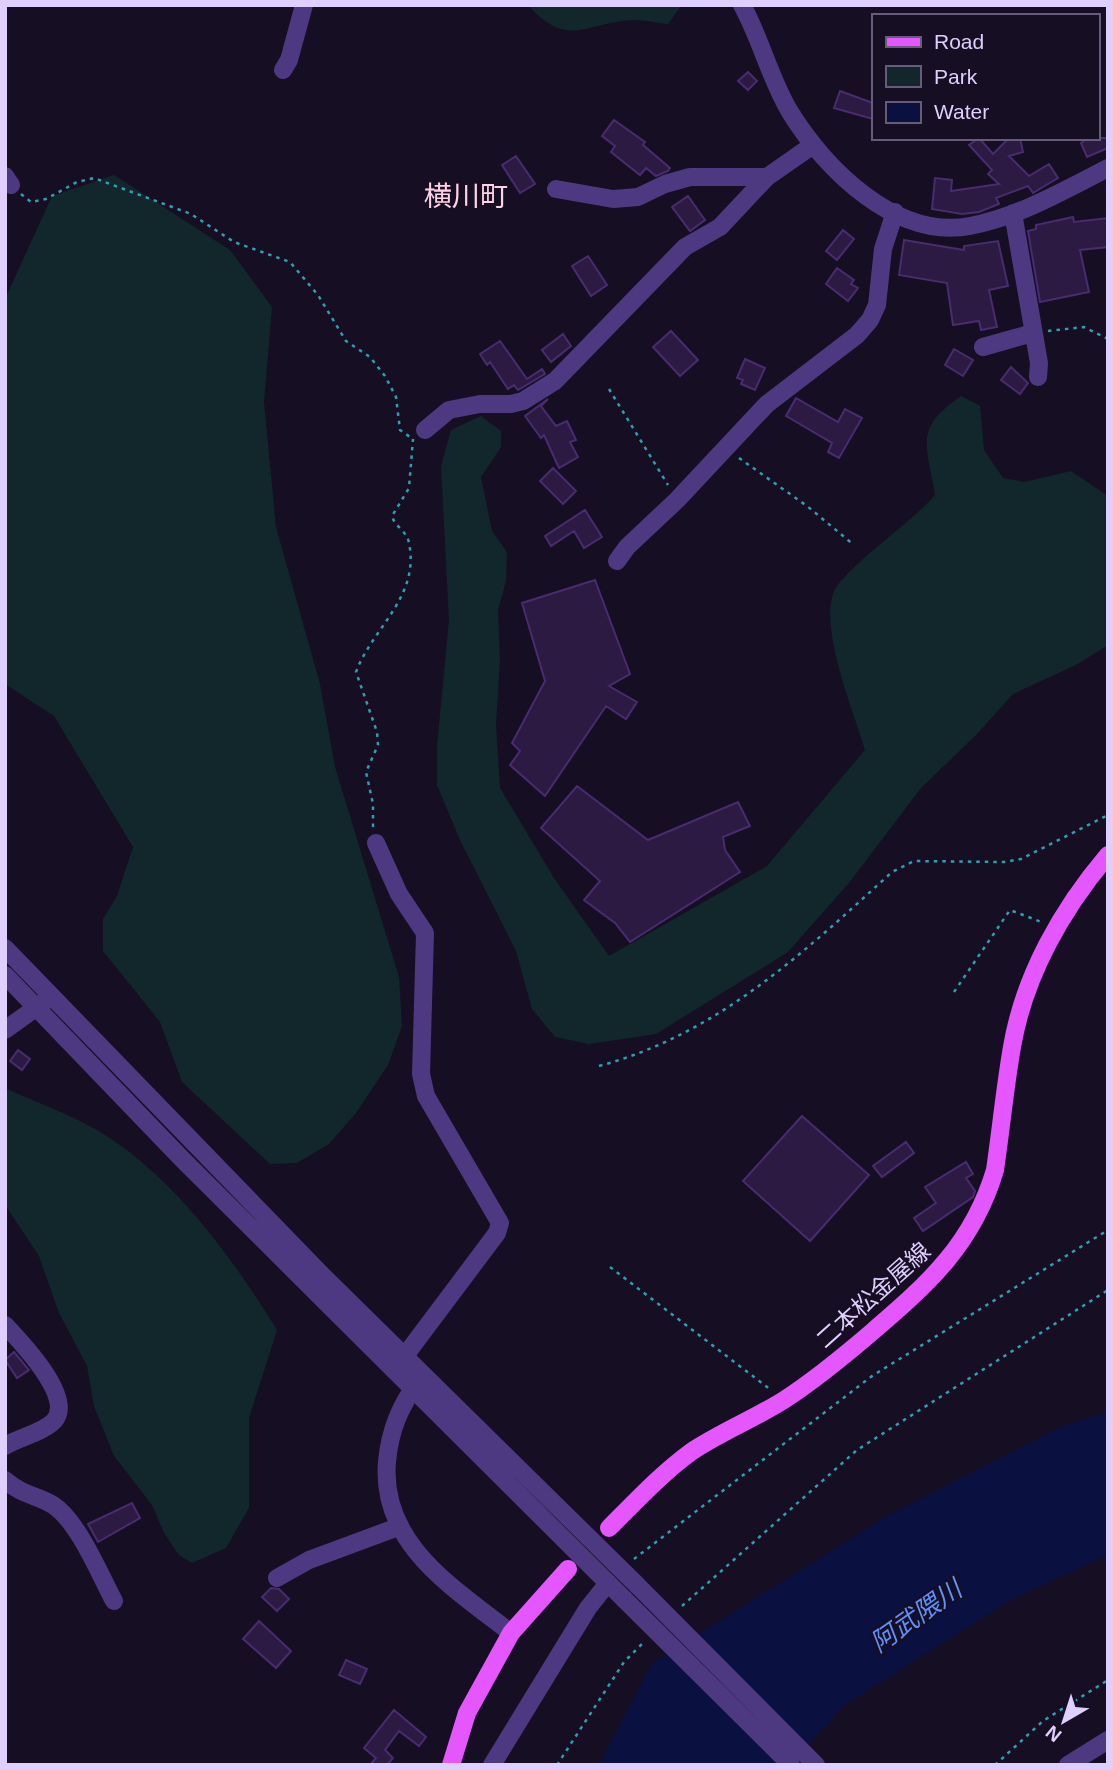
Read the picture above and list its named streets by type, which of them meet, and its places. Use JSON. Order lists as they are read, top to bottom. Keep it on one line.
{"streets":{"main road":["二本松金屋線"]},"districts":["横川町"],"water":["阿武隈川"],"legend":["Road","Park","Water"],"north":"bottom left"}
